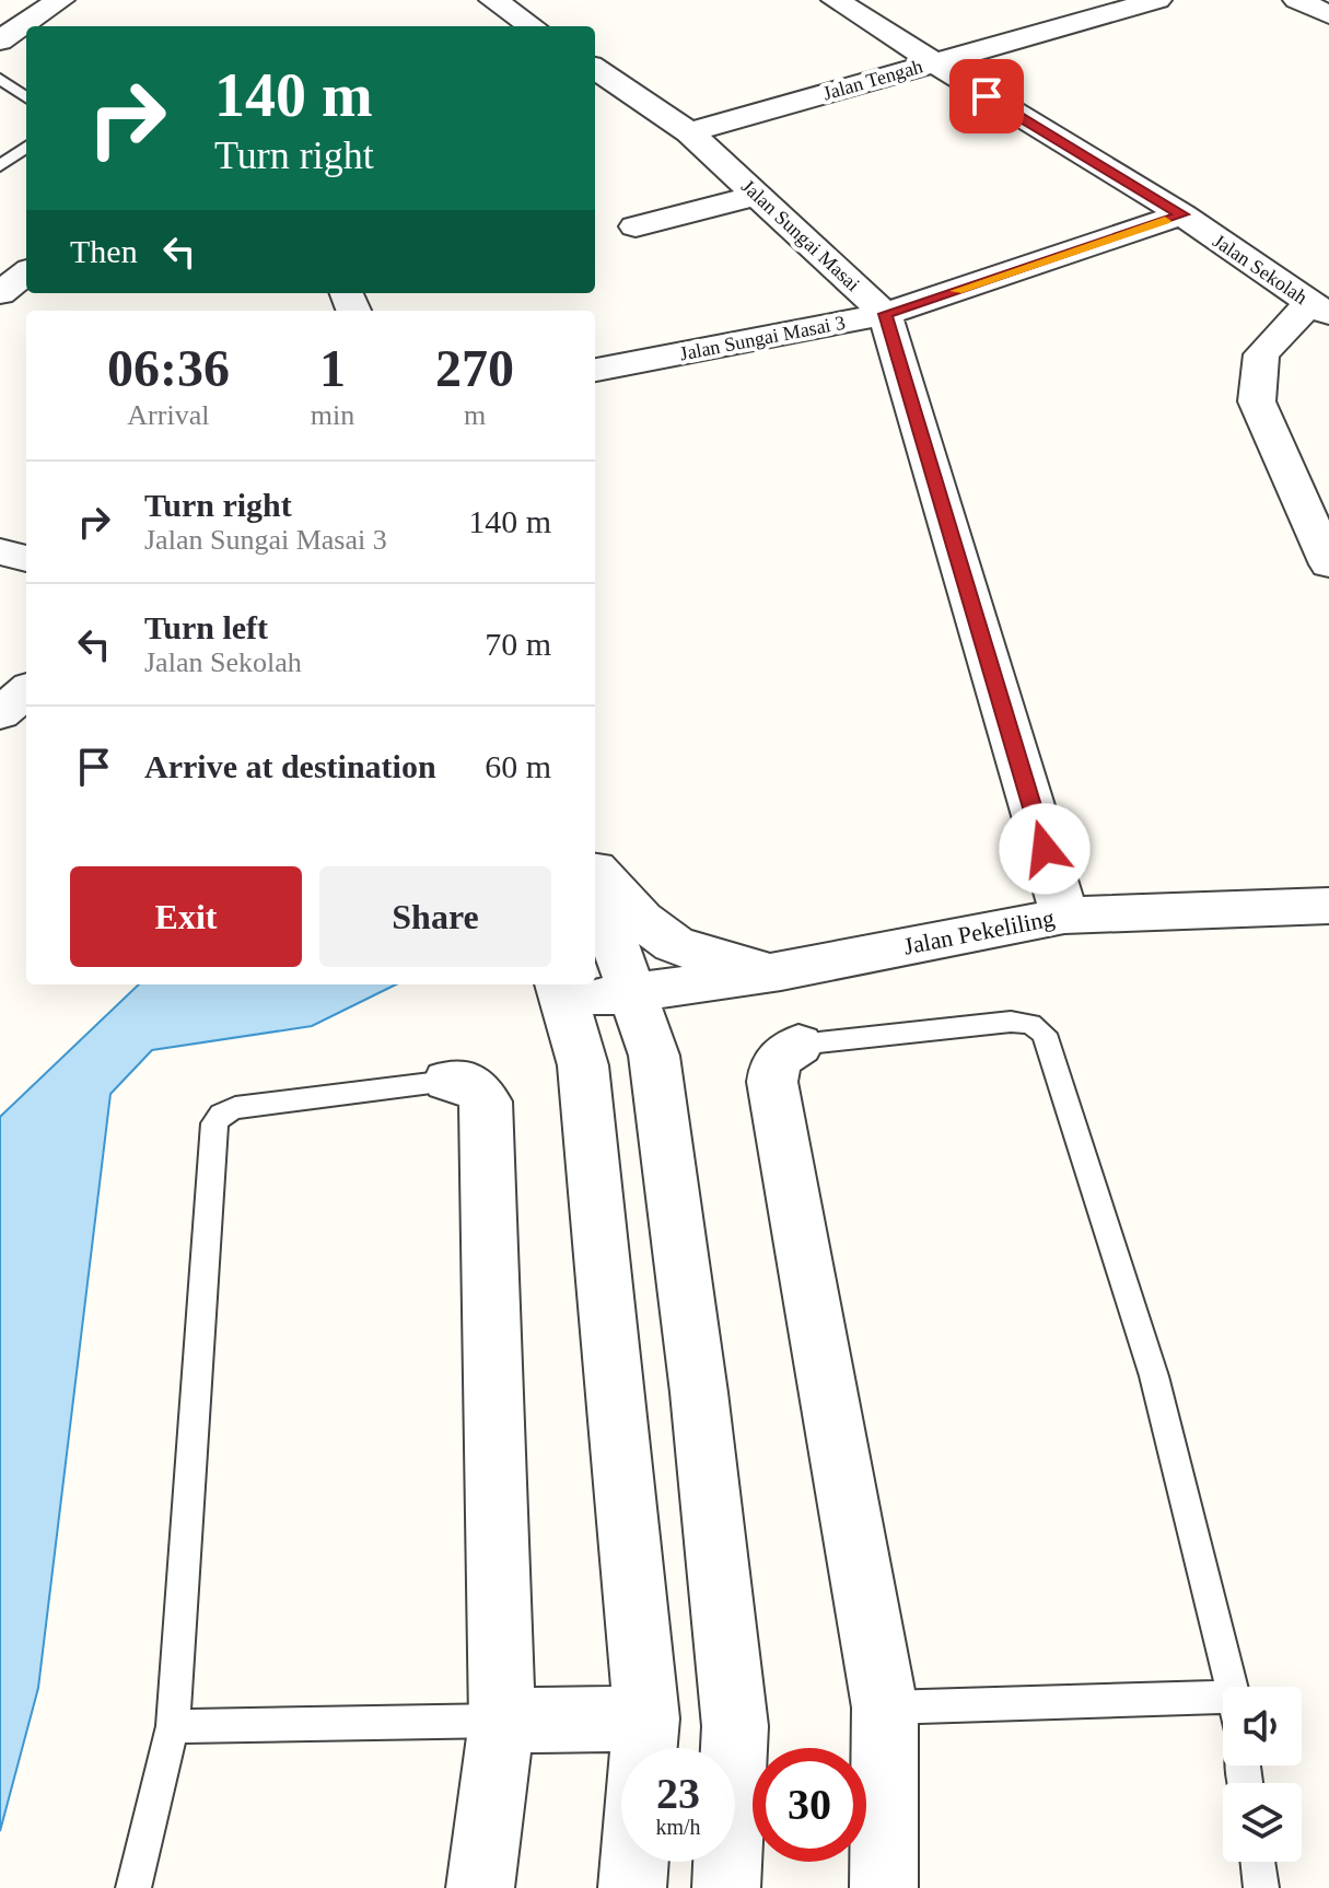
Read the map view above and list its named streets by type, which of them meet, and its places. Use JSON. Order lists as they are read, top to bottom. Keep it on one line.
{"streets":{"street":["Jalan Tengah","Jalan Sungai Masai","Jalan Sekolah","Jalan Sungai Masai 3","Jalan Pekeliling"]},"crossings":[["Jalan Tengah","Jalan Sungai Masai"],["Jalan Tengah","Jalan Sekolah"],["Jalan Sungai Masai","Jalan Sungai Masai 3"],["Jalan Sekolah","Jalan Sungai Masai 3"]],"page":{"turn":["140 m","Turn right"],"then":"Then","eta":["06:36","Arrival","1","min","270","m"],"list":[{"name":"Turn right","note":"Jalan Sungai Masai 3","value":"140 m"},{"name":"Turn left","note":"Jalan Sekolah","value":"70 m"},{"name":"Arrive at destination","value":"60 m"}],"buttons":["Exit","Share"],"speed":"23 km/h","limit":"30"}}
